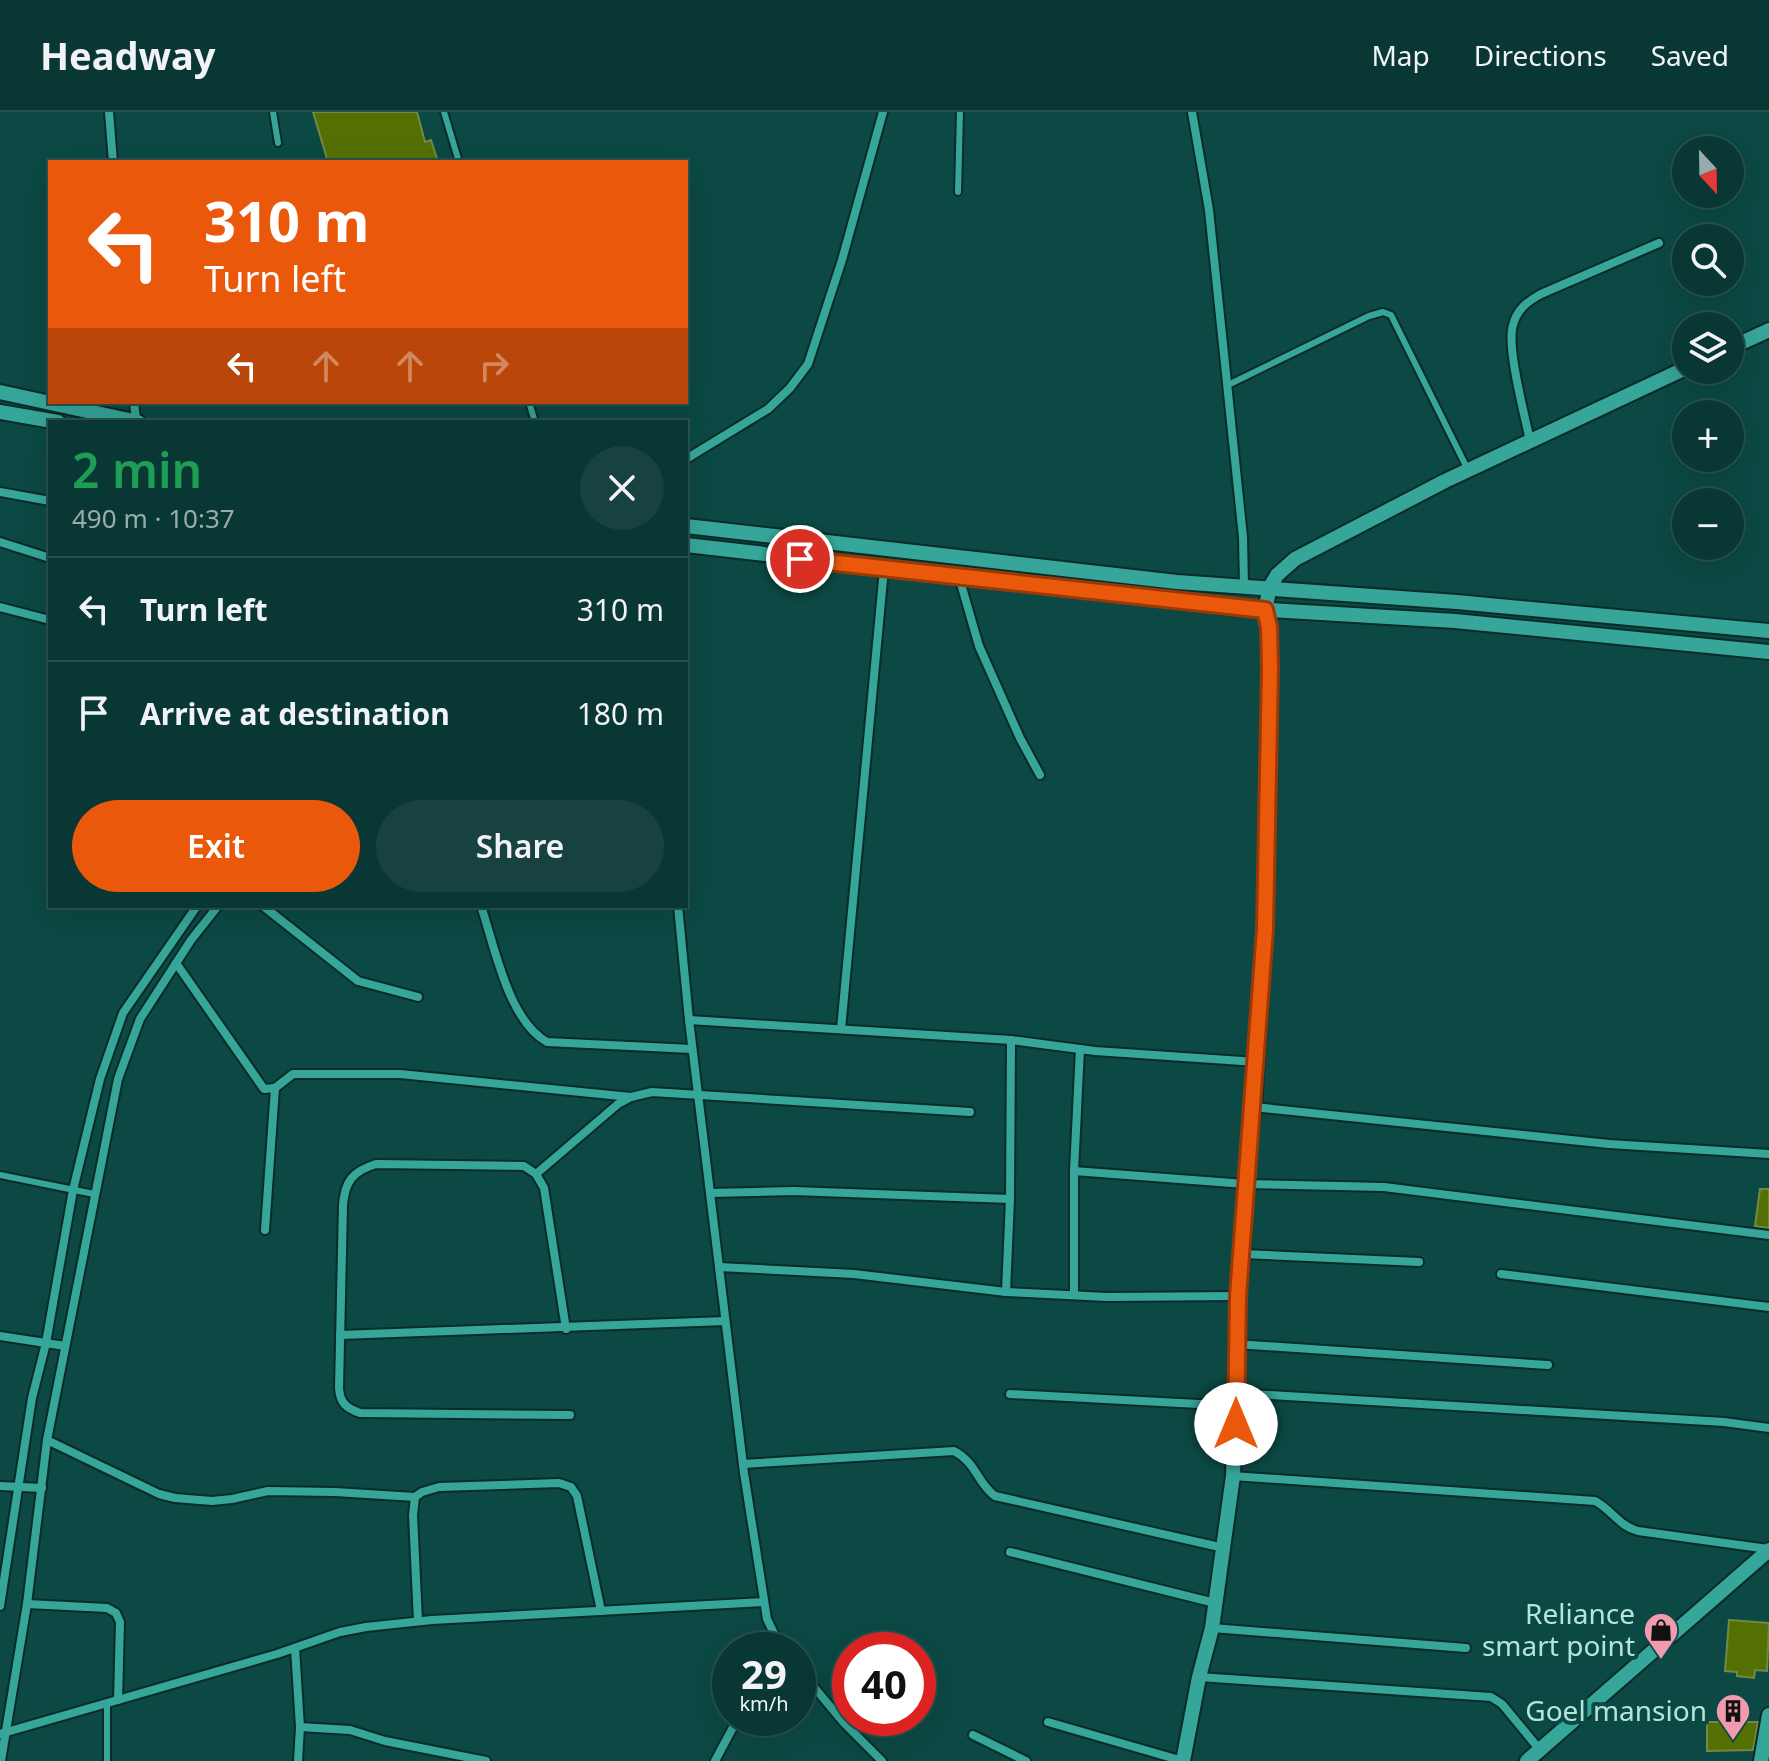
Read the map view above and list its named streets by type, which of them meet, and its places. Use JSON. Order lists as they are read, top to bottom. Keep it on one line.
{"places":{"shop":["Reliance smart point"],"building":["Goel mansion"]},"north":"bottom","page":{"header":"Headway","nav":["Map","Directions","Saved"],"map_buttons":["+","−"],"turn":["310 m","Turn left"],"heading":["2 min","490 m · 10:37"],"list":[{"name":"Turn left","value":"310 m"},{"name":"Arrive at destination","value":"180 m"}],"buttons":["Exit","Share"],"speed":"29 km/h","limit":"40"}}
